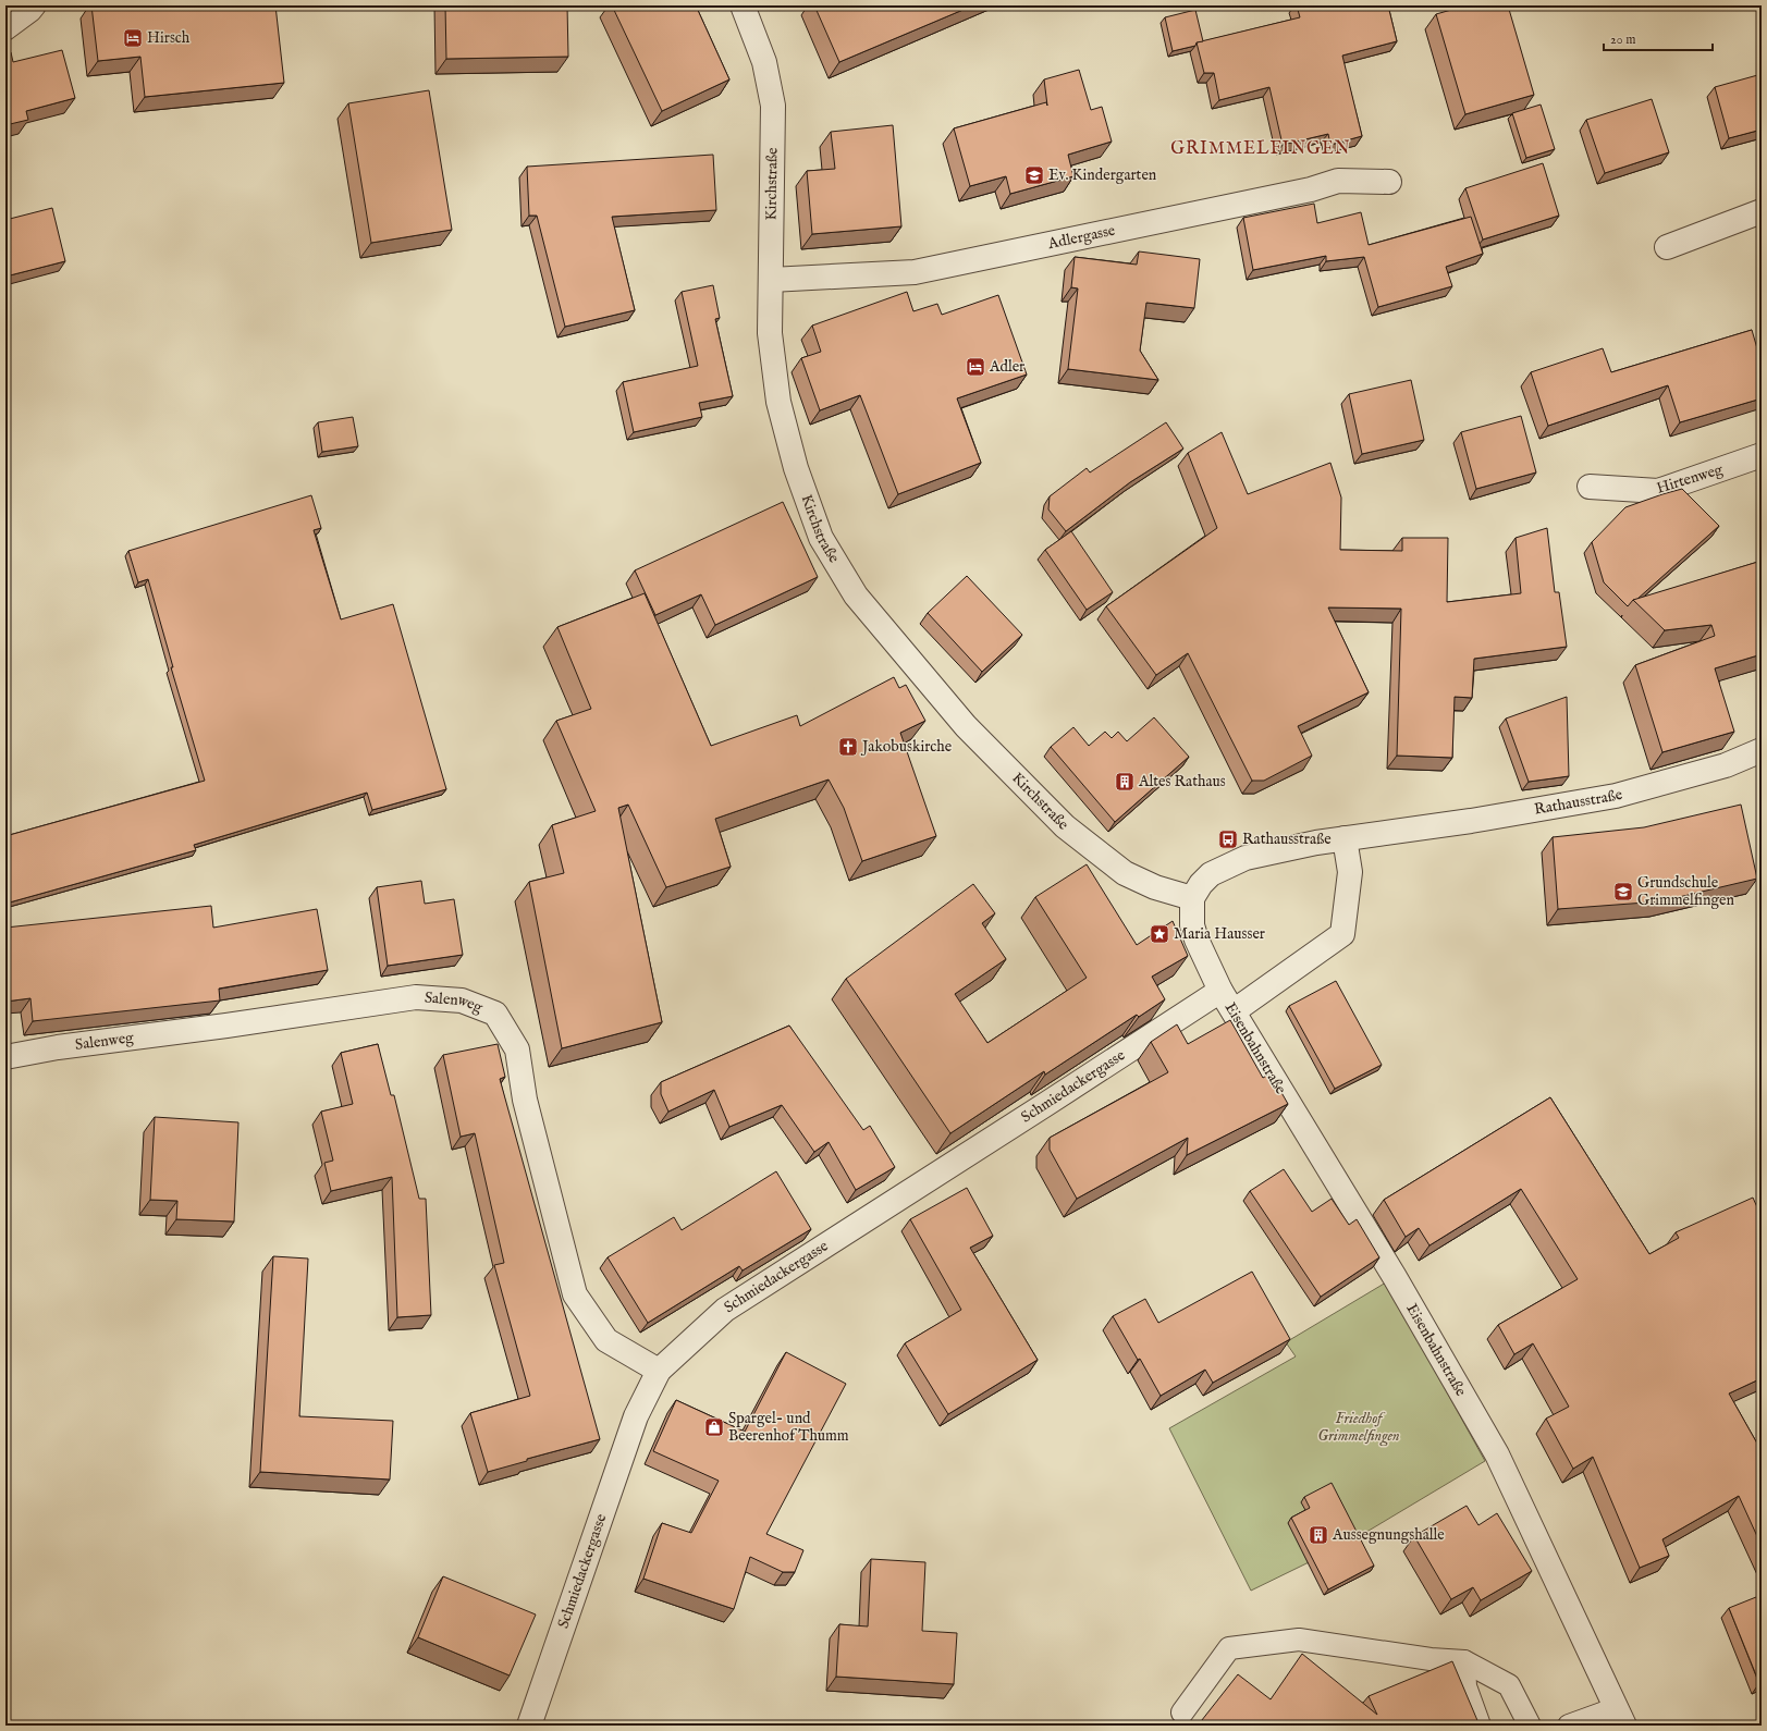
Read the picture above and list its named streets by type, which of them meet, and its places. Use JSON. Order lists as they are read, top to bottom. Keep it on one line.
{"streets":{"street":["Kirchstraße","Adlergasse","Hirtenweg","Rathausstraße","Salenweg","Eisenbahnstraße","Schmiedackergasse"]},"crossings":[["Kirchstraße","Adlergasse"],["Kirchstraße","Rathausstraße"],["Salenweg","Schmiedackergasse"],["Eisenbahnstraße","Schmiedackergasse"]],"districts":["GRIMMELFINGEN"],"parks":["Friedhof Grimmelfingen"],"places":{"hotel":["Hirsch","Adler"],"school or university":["Ev. Kindergarten","Grundschule Grimmelfingen"],"church":["Jakobuskirche"],"building":["Altes Rathaus","Aussegnungshalle"],"bus stop":["Rathausstraße"],"place":["Maria Hausser"],"shop":["Spargel- und Beerenhof Thumm"]},"scale_bar":"20 m"}
